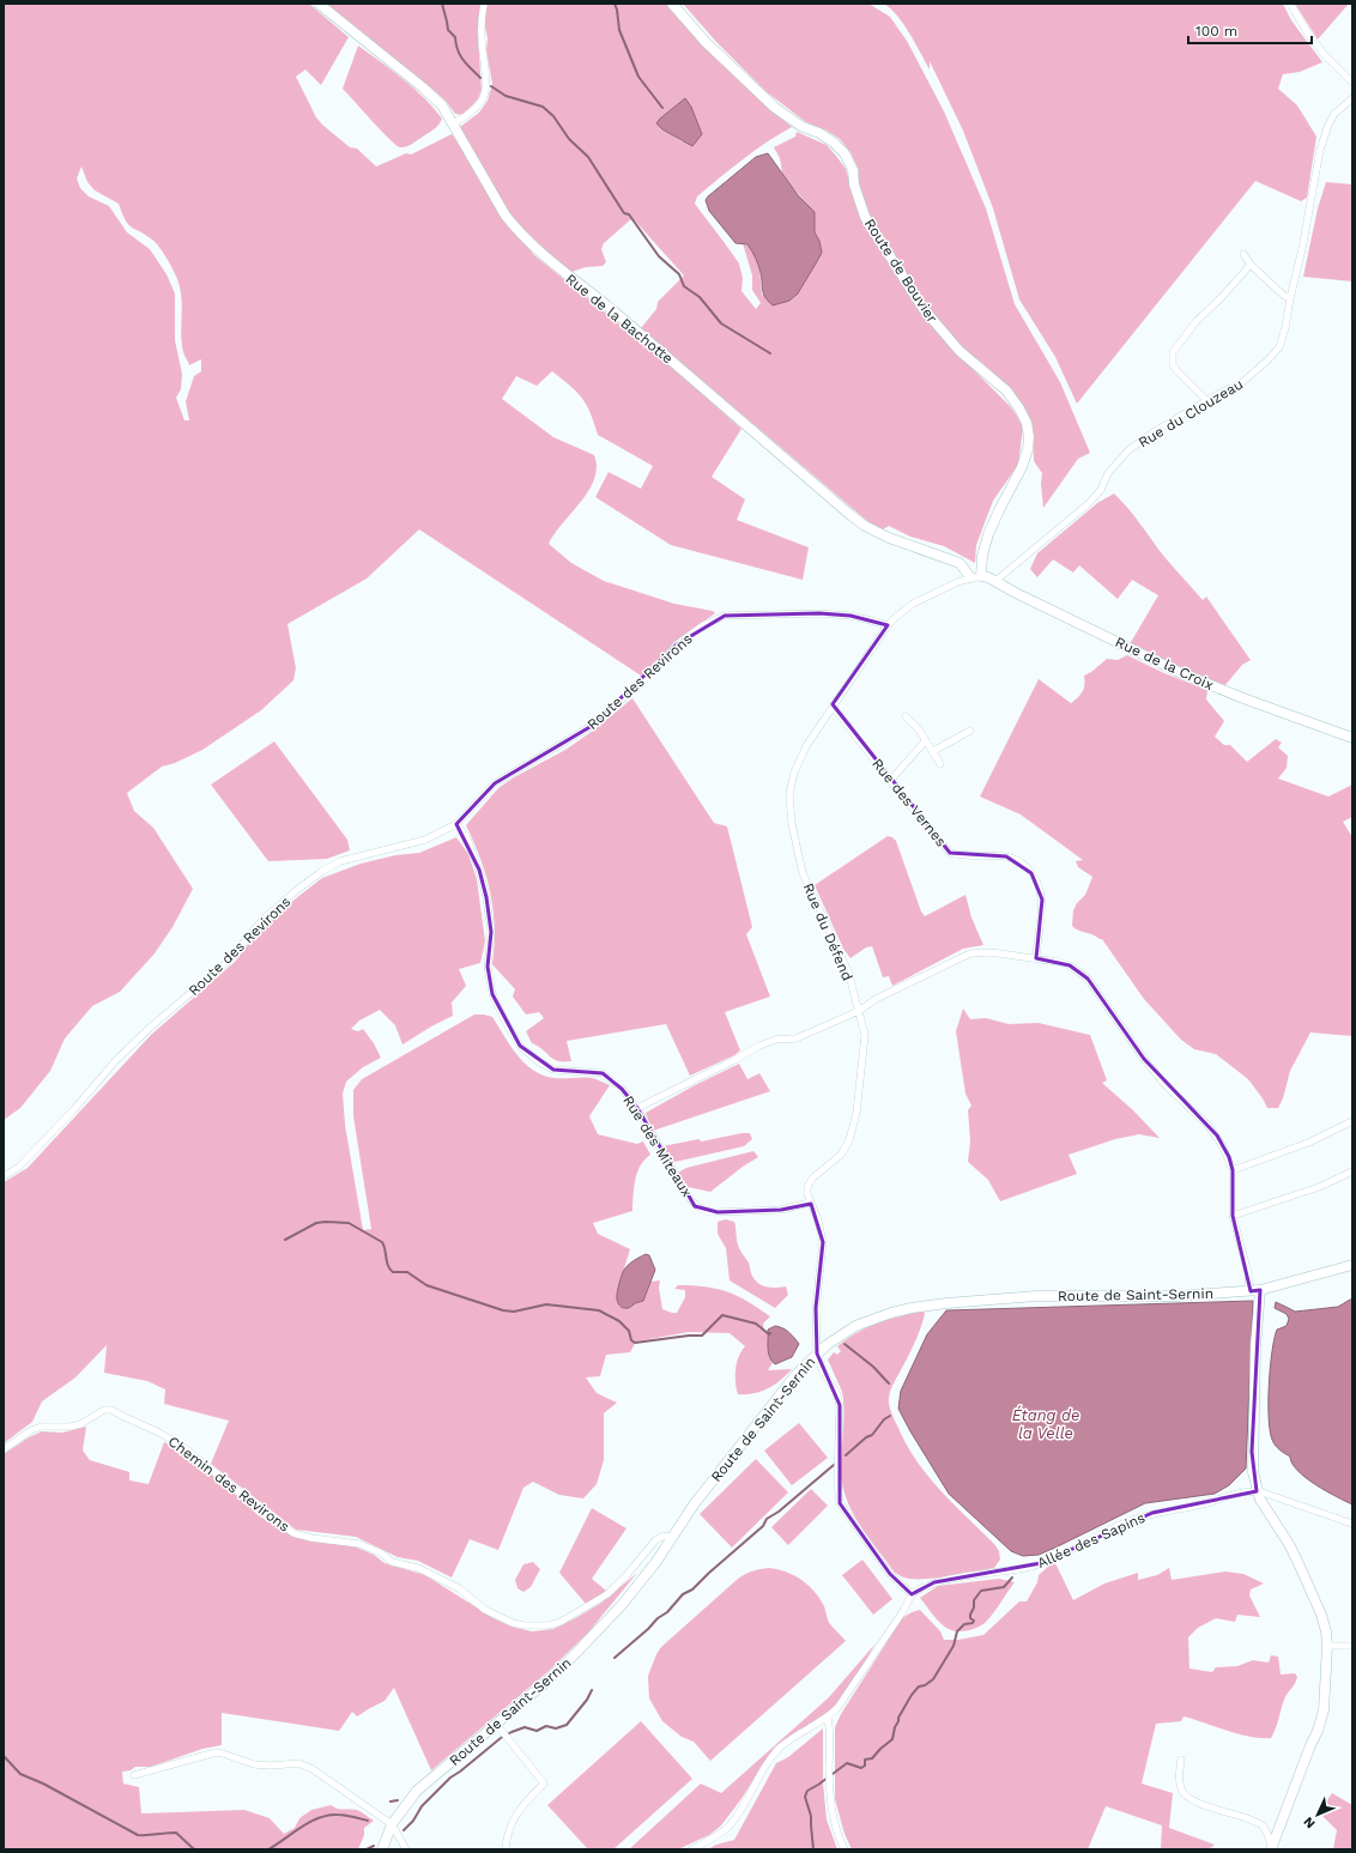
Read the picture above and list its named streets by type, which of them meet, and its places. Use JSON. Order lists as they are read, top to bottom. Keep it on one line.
{"streets":{"street":["Route de Bouvier","Rue de la Bachotte","Rue du Clouzeau","Rue de la Croix","Route des Revirons","Rue des Vernes","Rue du Défend","Rue des Miteaux","Route de Saint-Sernin","Chemin des Revirons","Allée des Sapins"]},"crossings":[["Route de Bouvier","Rue de la Croix"],["Route de Bouvier","Rue du Défend"],["Rue de la Bachotte","Rue du Défend"],["Rue du Clouzeau","Rue de la Croix"],["Rue de la Croix","Rue du Défend"],["Route des Revirons","Rue du Défend"],["Route des Revirons","Rue des Miteaux"],["Rue des Vernes","Rue du Défend"],["Rue du Défend","Rue des Miteaux"],["Rue du Défend","Route de Saint-Sernin"],["Route de Saint-Sernin","Chemin des Revirons"]],"water":["Étang de la Velle"],"scale_bar":"100 m","north":"bottom left"}
